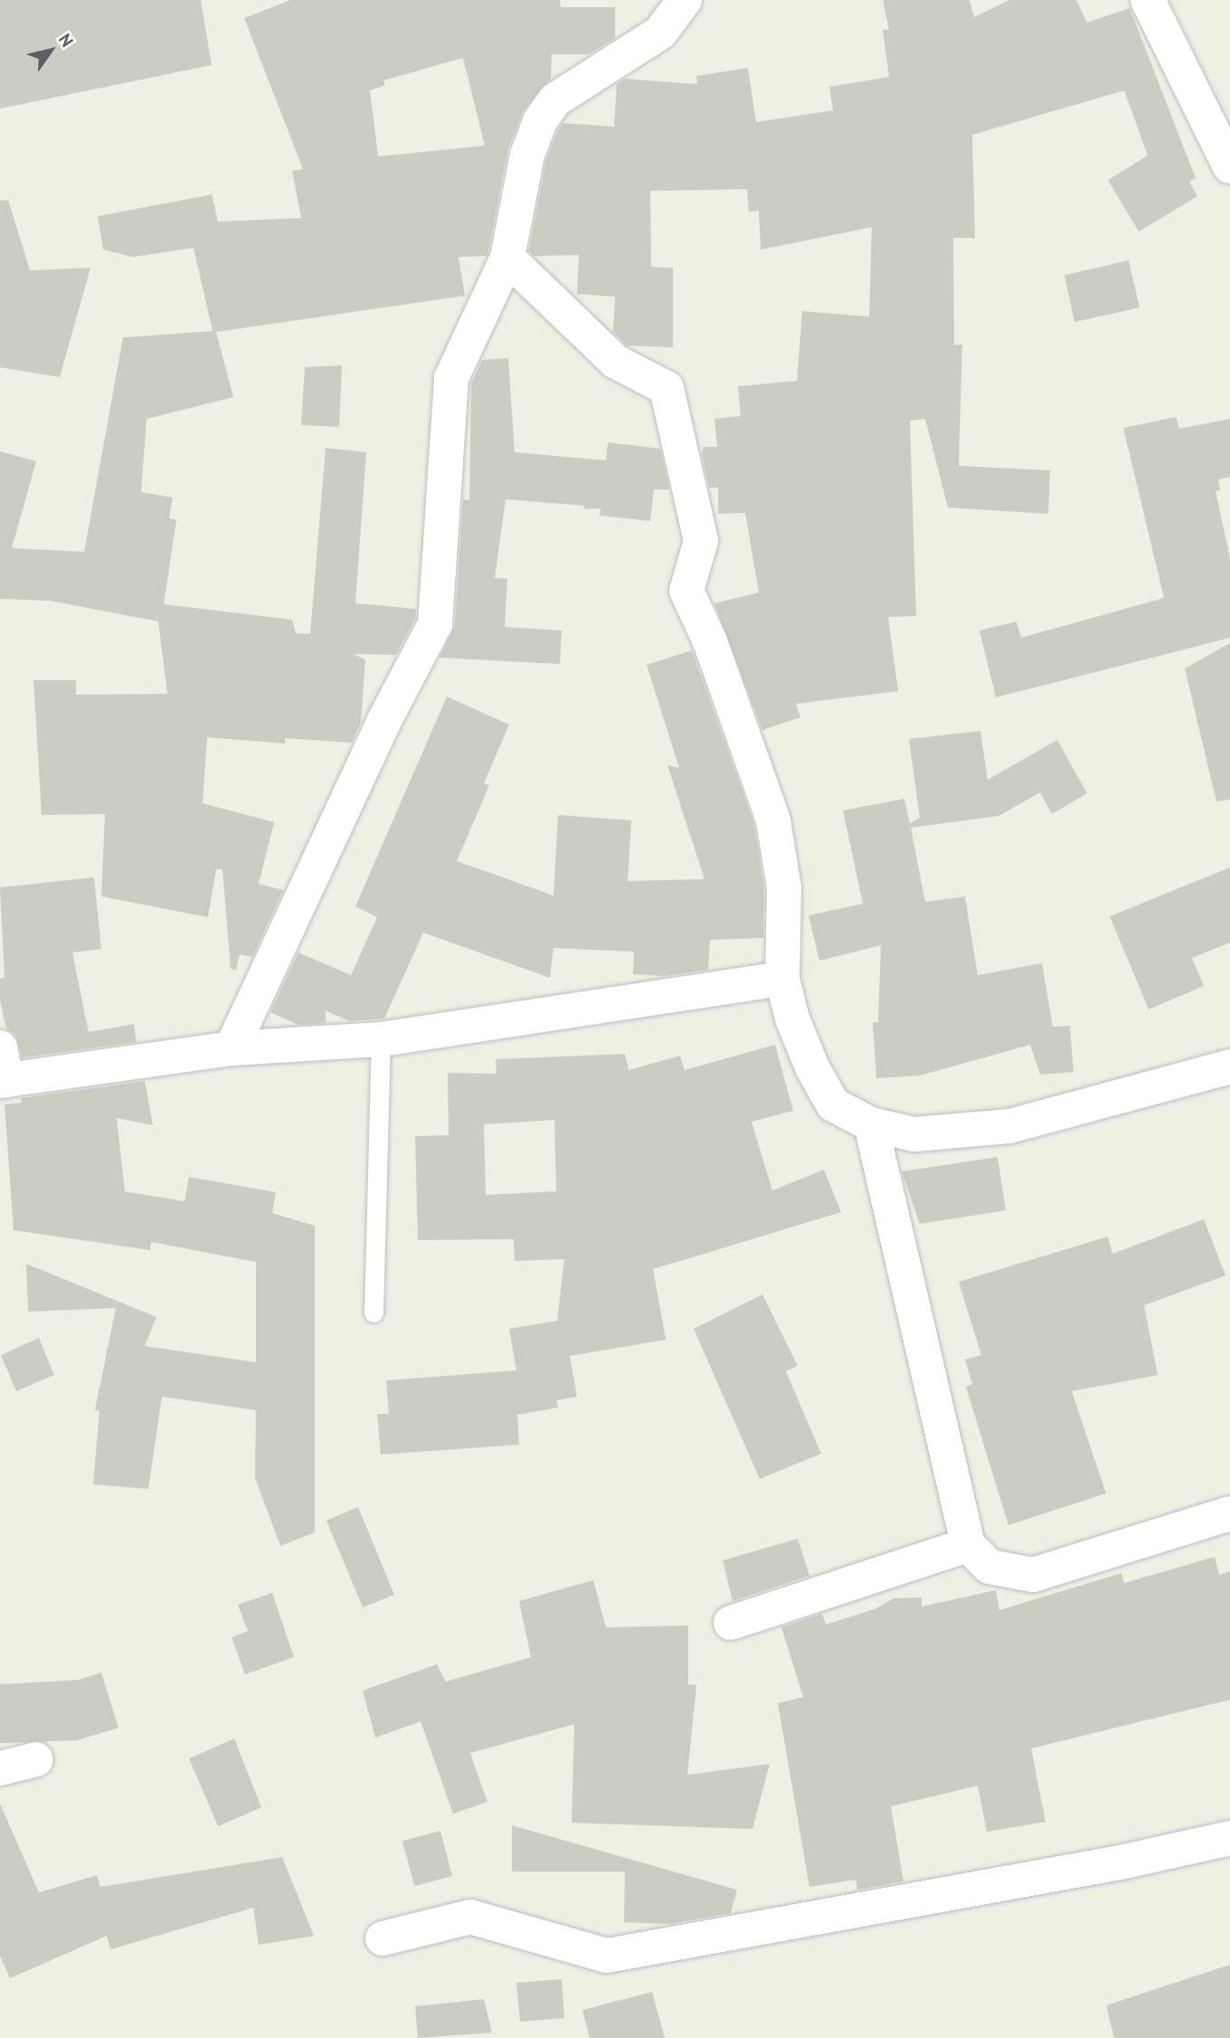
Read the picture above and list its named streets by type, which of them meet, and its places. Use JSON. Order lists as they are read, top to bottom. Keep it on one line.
{"north":"top right"}
